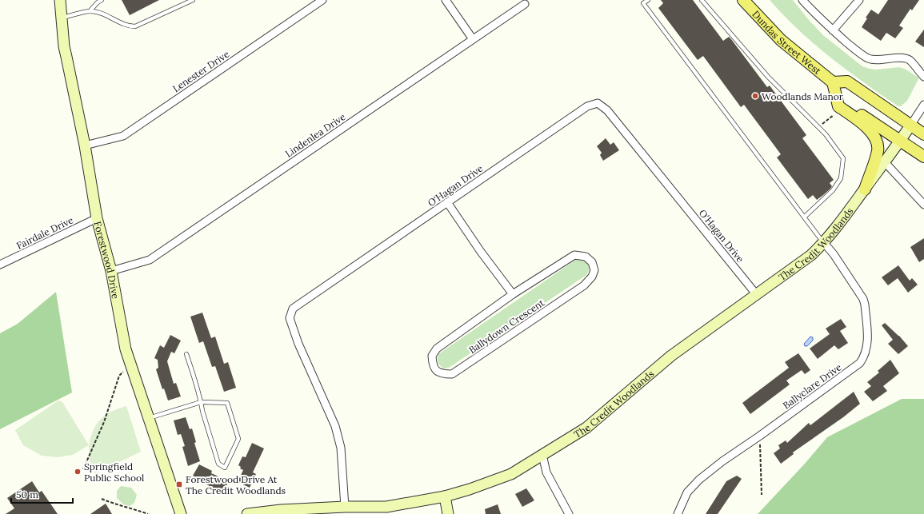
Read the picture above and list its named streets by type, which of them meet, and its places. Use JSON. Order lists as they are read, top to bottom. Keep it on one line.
{"streets":{"main road":["Dundas Street West"],"street":["Lenester Drive","Lindenlea Drive","O'Hagan Drive","Fairdale Drive","The Credit Woodlands","Forestwood Drive","Ballydown Crescent","Ballyclare Drive"]},"crossings":[["Lenester Drive","Forestwood Drive"],["Lindenlea Drive","Forestwood Drive"],["O'Hagan Drive","The Credit Woodlands"],["Fairdale Drive","Forestwood Drive"],["The Credit Woodlands","Ballyclare Drive"]],"places":{"other":["Woodlands Manor","Springfield Public School"],"transit":["Forestwood Drive At The Credit Woodlands"]},"scale_bar":"50 m"}
